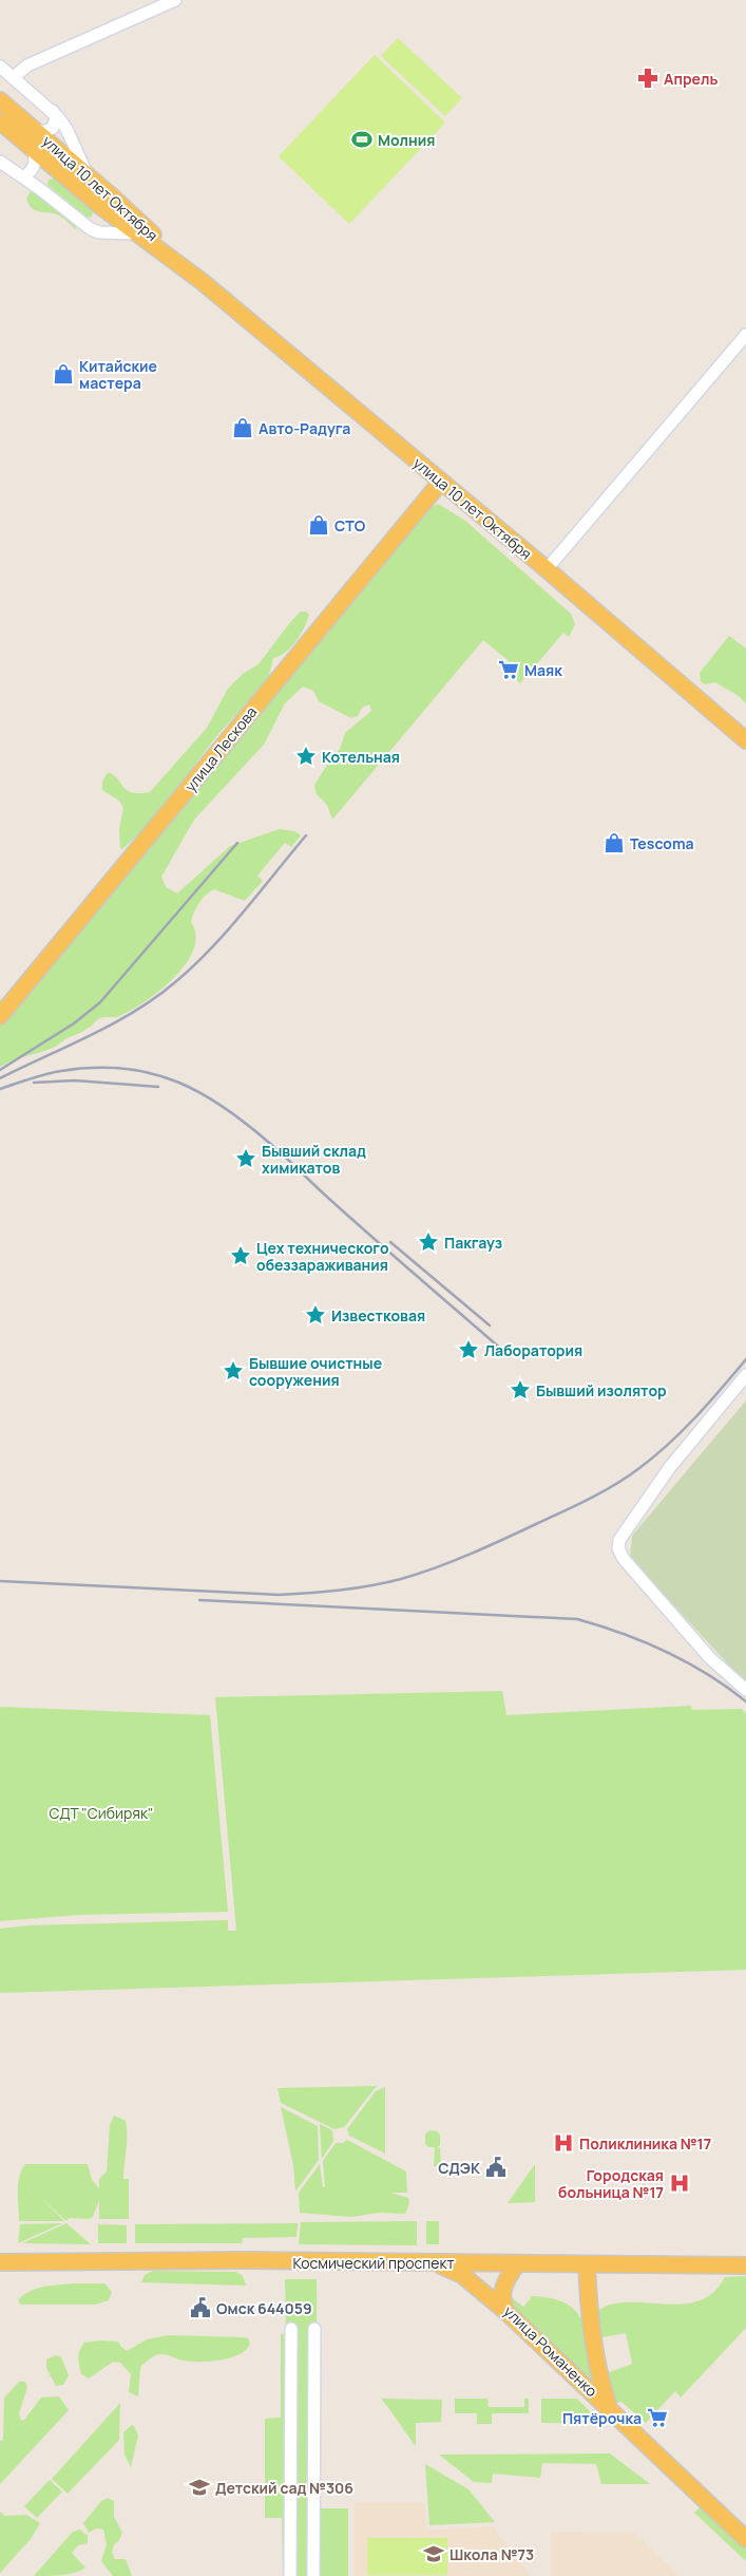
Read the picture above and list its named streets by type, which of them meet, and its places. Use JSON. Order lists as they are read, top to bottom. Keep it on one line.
{"streets":{"main road":["улица 10 лет Октября","улица Лескова","Космический проспект","улица Романенко"]},"crossings":[["улица 10 лет Октября","улица Лескова"],["Космический проспект","улица Романенко"]],"parks":["СДТ \"Сибиряк\""],"places":{"pharmacy":["Апрель"],"sports":["Молния"],"shop":["Китайские мастера","Авто-Радуга","СТО","Tescoma"],"supermarket":["Маяк","Пятёрочка"],"place":["Котельная","Бывший склад химикатов","Пакгауз","Цех технического обеззараживания","Известковая","Лаборатория","Бывшие очистные сооружения","Бывший изолятор"],"hospital":["Поликлиника №17","Городская больница №17"],"public building":["СДЭК","Омск 644059"],"school or university":["Детский сад №306","Школа №73"]}}
